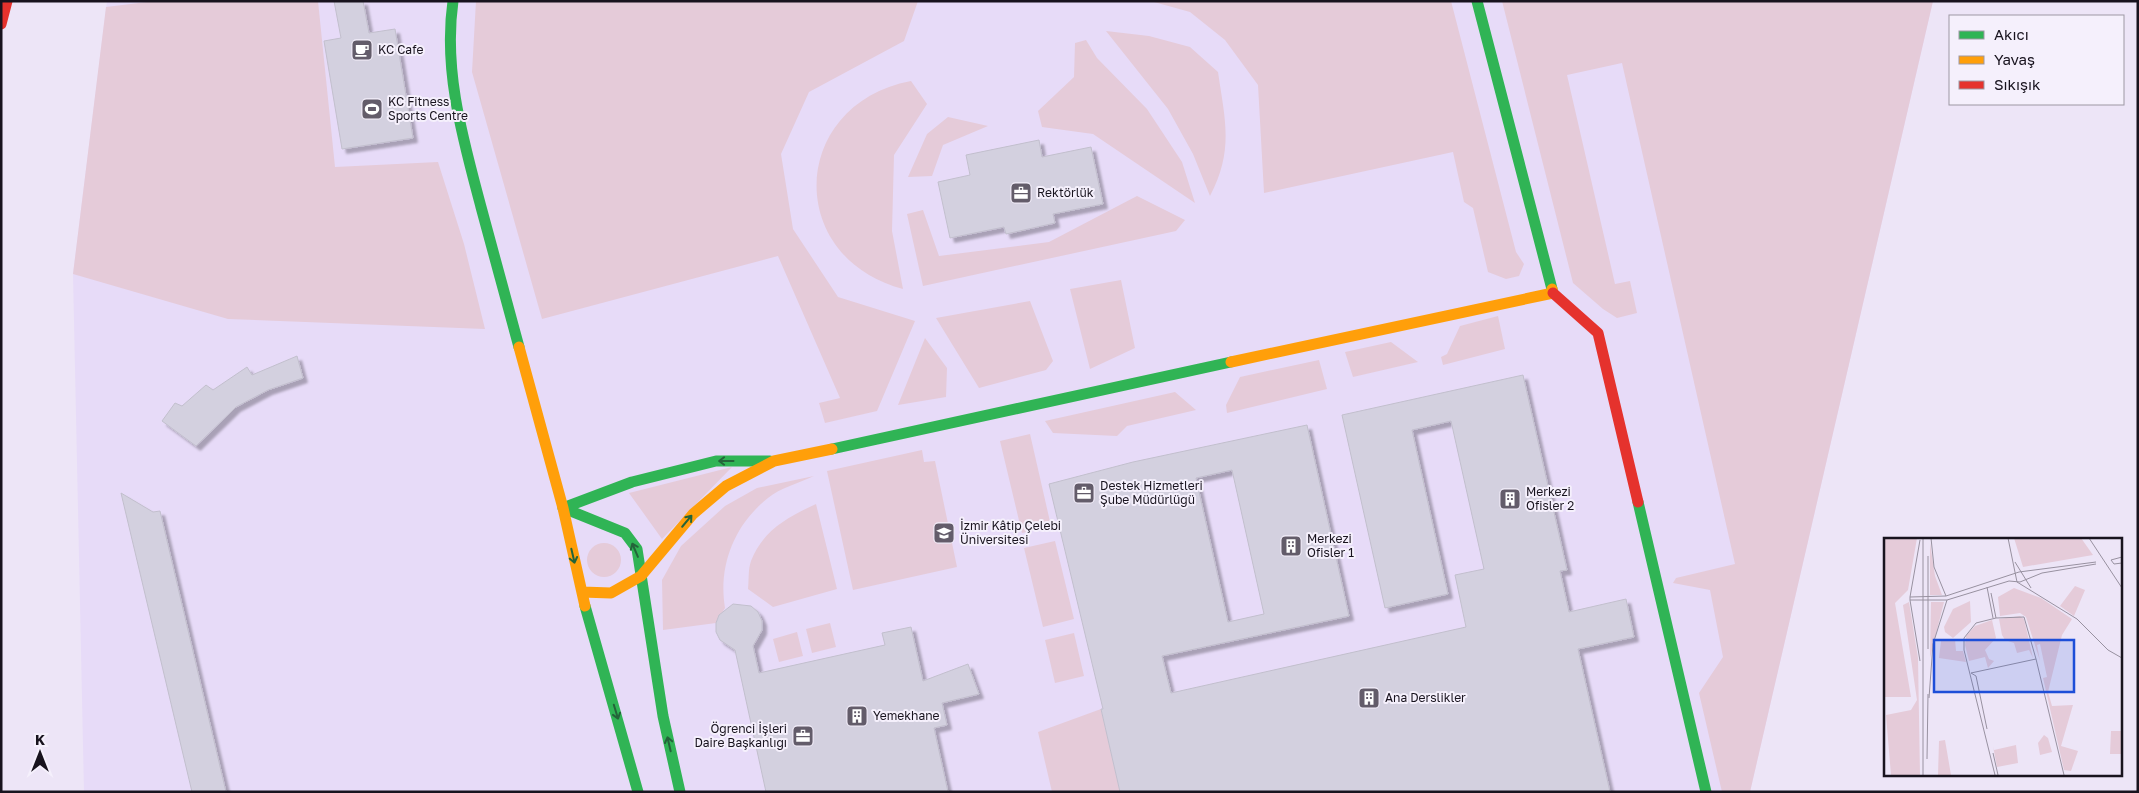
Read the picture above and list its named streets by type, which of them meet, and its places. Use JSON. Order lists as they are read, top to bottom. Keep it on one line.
{"places":{"cafe":["KC Cafe"],"sports":["KC Fitness Sports Centre"],"office":["Rektörlük","Destek Hizmetleri Şube Müdürlüğü","Öğrenci İşleri Daire Başkanlığı"],"building":["Merkezi Ofisler 2","Merkezi Ofisler 1","Ana Derslikler","Yemekhane"],"school or university":["İzmir Kâtip Çelebi Üniversitesi"]},"legend":["Akıcı","Yavaş","Sıkışık"],"north":"top"}
